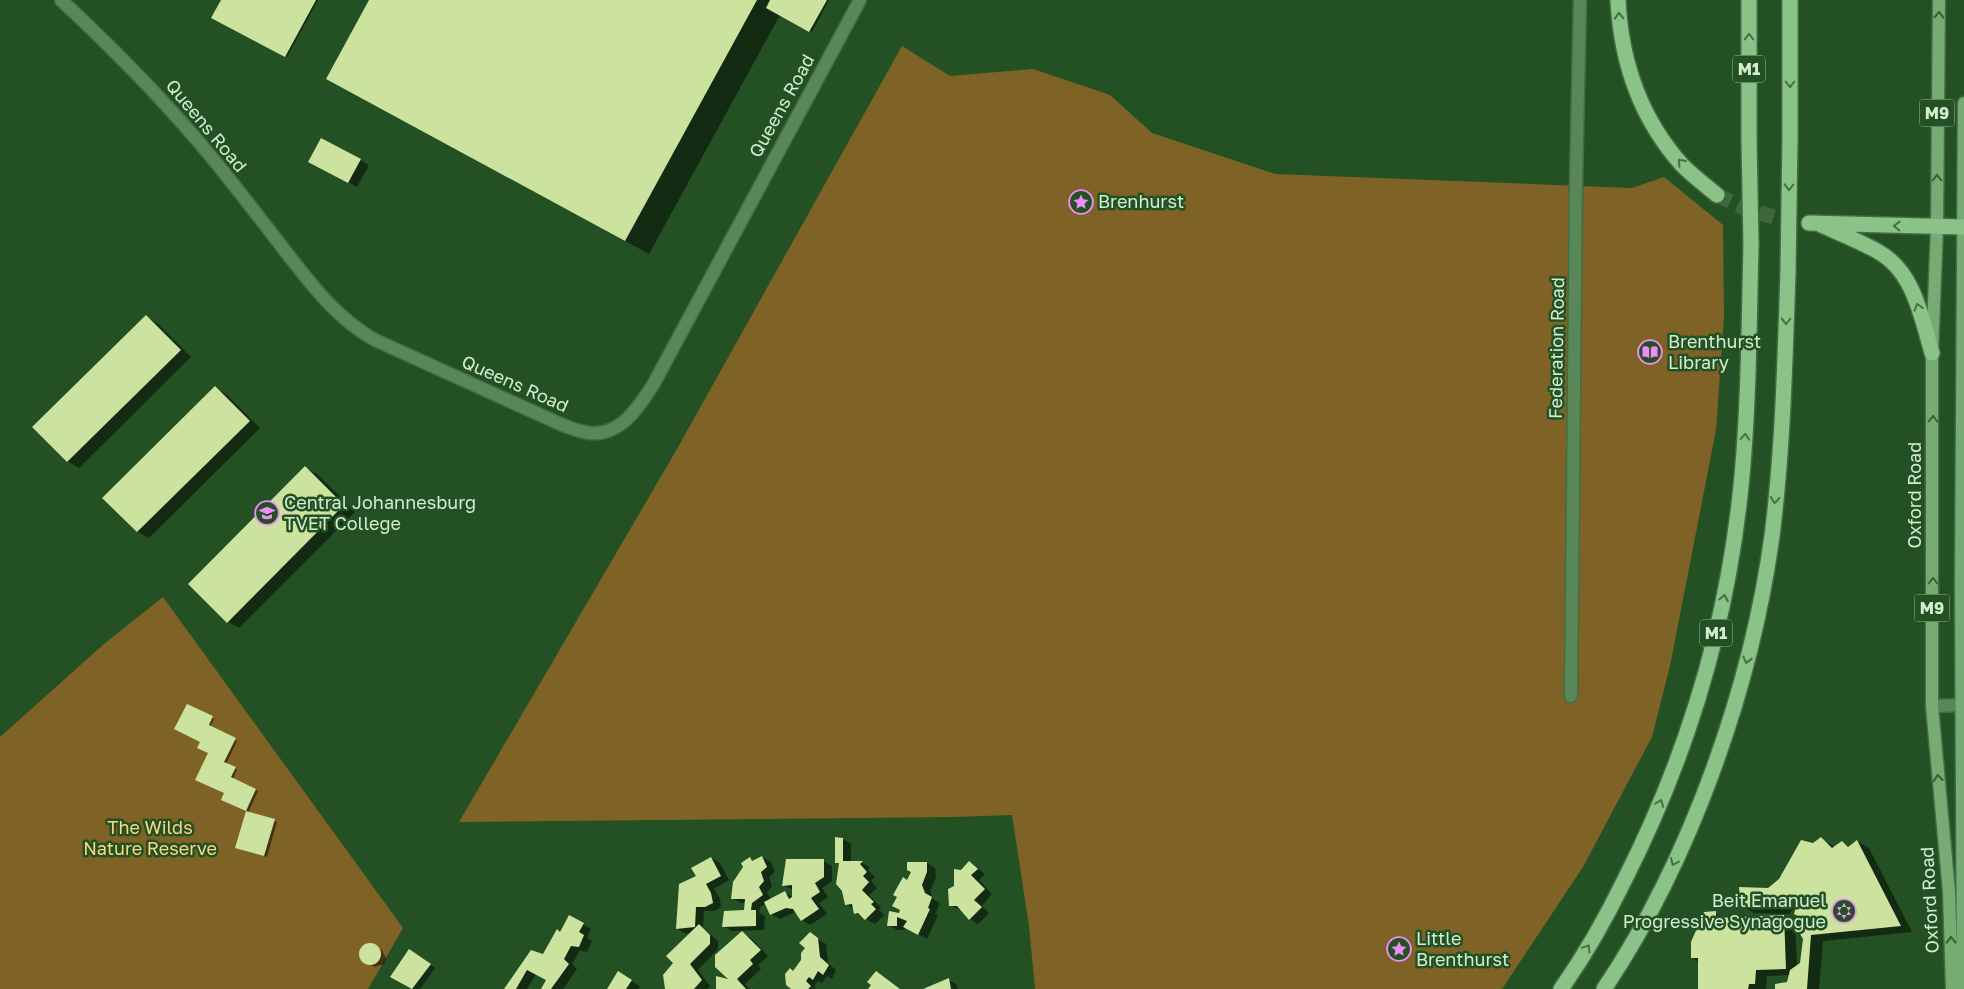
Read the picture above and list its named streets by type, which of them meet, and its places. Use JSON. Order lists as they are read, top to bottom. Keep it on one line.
{"streets":{"highway":["M1"],"main road":["M9","Oxford Road"],"street":["Queens Road","Federation Road"]},"parks":["The Wilds Nature Reserve"],"places":{"place":["Brenhurst","Little Brenthurst"],"library":["Brenthurst Library"],"school or university":["Central Johannesburg TVET College"],"synagogue":["Beit Emanuel Progressive Synagogue"]}}
